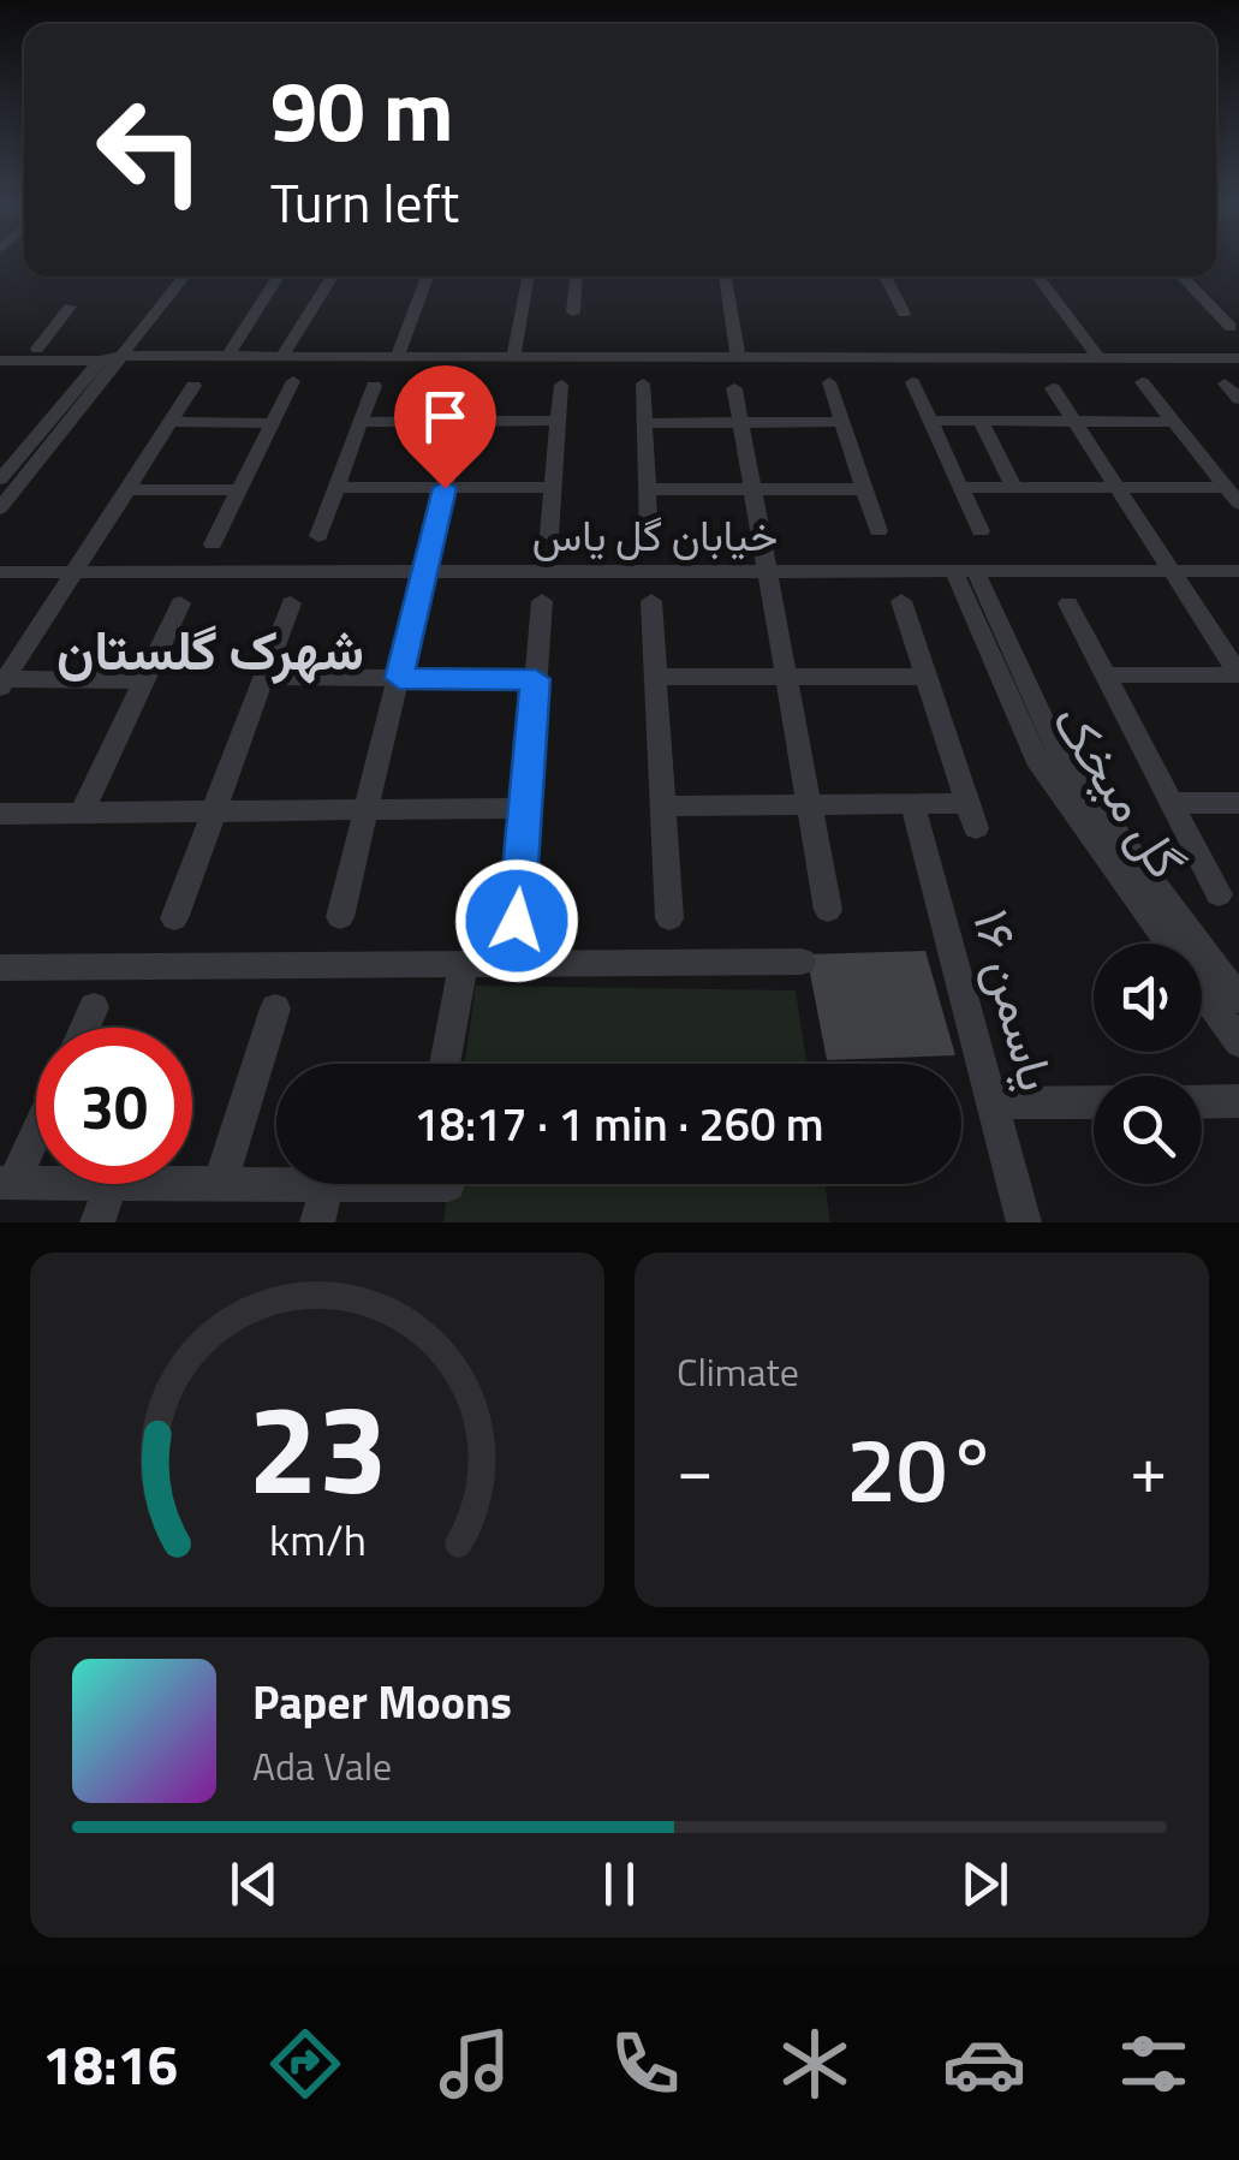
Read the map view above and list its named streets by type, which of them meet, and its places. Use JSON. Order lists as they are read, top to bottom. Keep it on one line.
{"streets":{"street":["خیابان گل یاس","گل میخک","یاسمن ۱۶"]},"crossings":[["خیابان گل یاس","گل میخک"]],"districts":["شهرک گلستان"],"page":{"turn":["90 m","Turn left"],"limit":"30","trip":"18:17 · 1 min · 260 m","tile":"Climate","heat":["−","20°","+"],"song":["Paper Moons","Ada Vale"],"tabs":"18:16","gauge":["23","km/h"]}}
